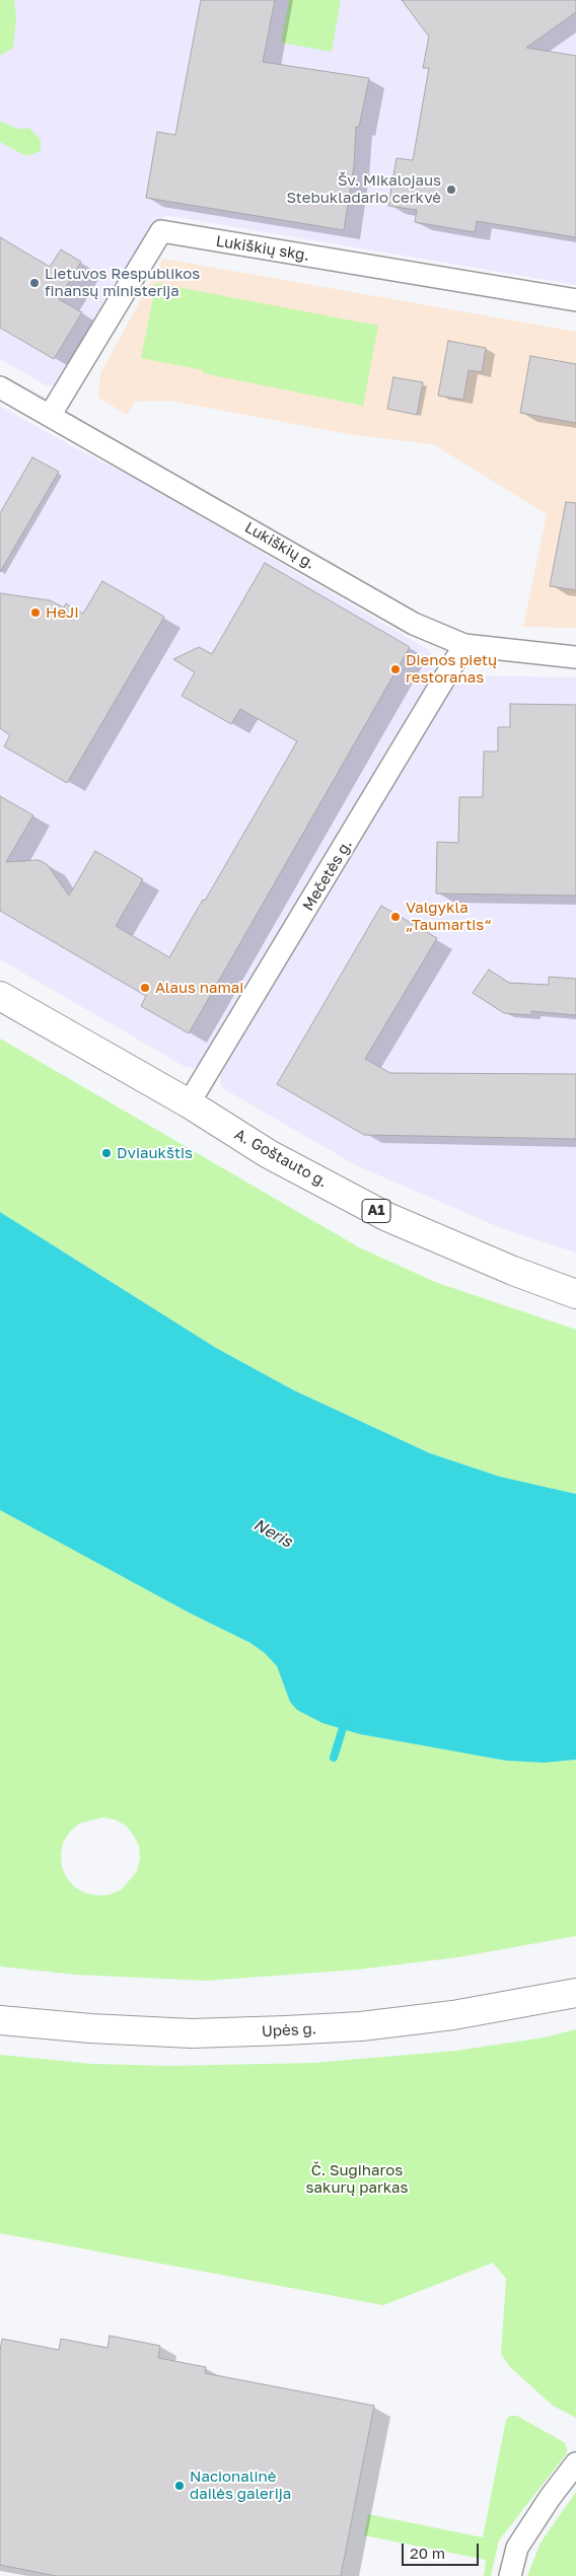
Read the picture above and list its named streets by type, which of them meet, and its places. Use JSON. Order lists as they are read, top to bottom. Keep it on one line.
{"streets":{"main road":["A. Goštauto g.","A1","Upės g."],"street":["Lukiškių skg.","Lukiškių g.","Mečetės g."]},"crossings":[["Lukiškių skg.","Lukiškių g."],["Lukiškių g.","Mečetės g."],["Mečetės g.","A. Goštauto g."]],"water":["Neris"],"parks":["Č. Sugiharos sakurų parkas"],"places":["Šv. Mikalojaus Stebukladario cerkvė","Lietuvos Respublikos finansų ministerija","HeJi","Dienos pietų restoranas","Valgykla „Taumartis“","Alaus namai","Dviaukštis","Nacionalinė dailės galerija"],"scale_bar":"20 m"}
